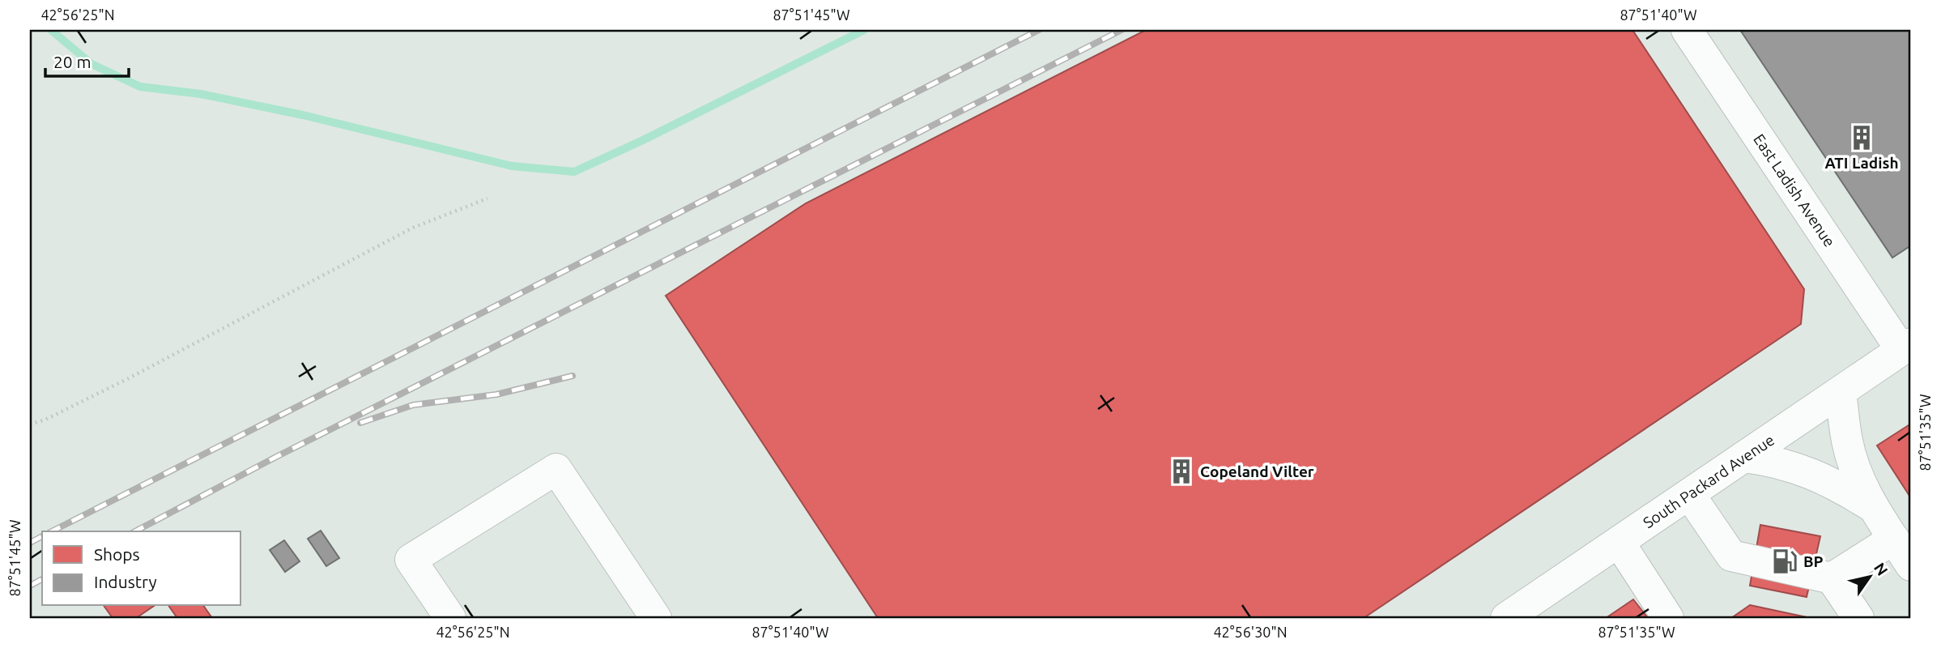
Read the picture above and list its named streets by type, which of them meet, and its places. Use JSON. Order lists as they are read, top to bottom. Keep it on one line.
{"streets":{"street":["East Ladish Avenue","South Packard Avenue"]},"crossings":[["East Ladish Avenue","South Packard Avenue"]],"places":{"building":["ATI Ladish","Copeland Vilter"],"fuel station":["BP"]},"legend":["Shops","Industry"],"scale_bar":"20 m","north":"top right","coordinates":["42°56'25\"N","87°51'45\"W","87°51'40\"W","87°51'35\"W","42°56'30\"N"]}
